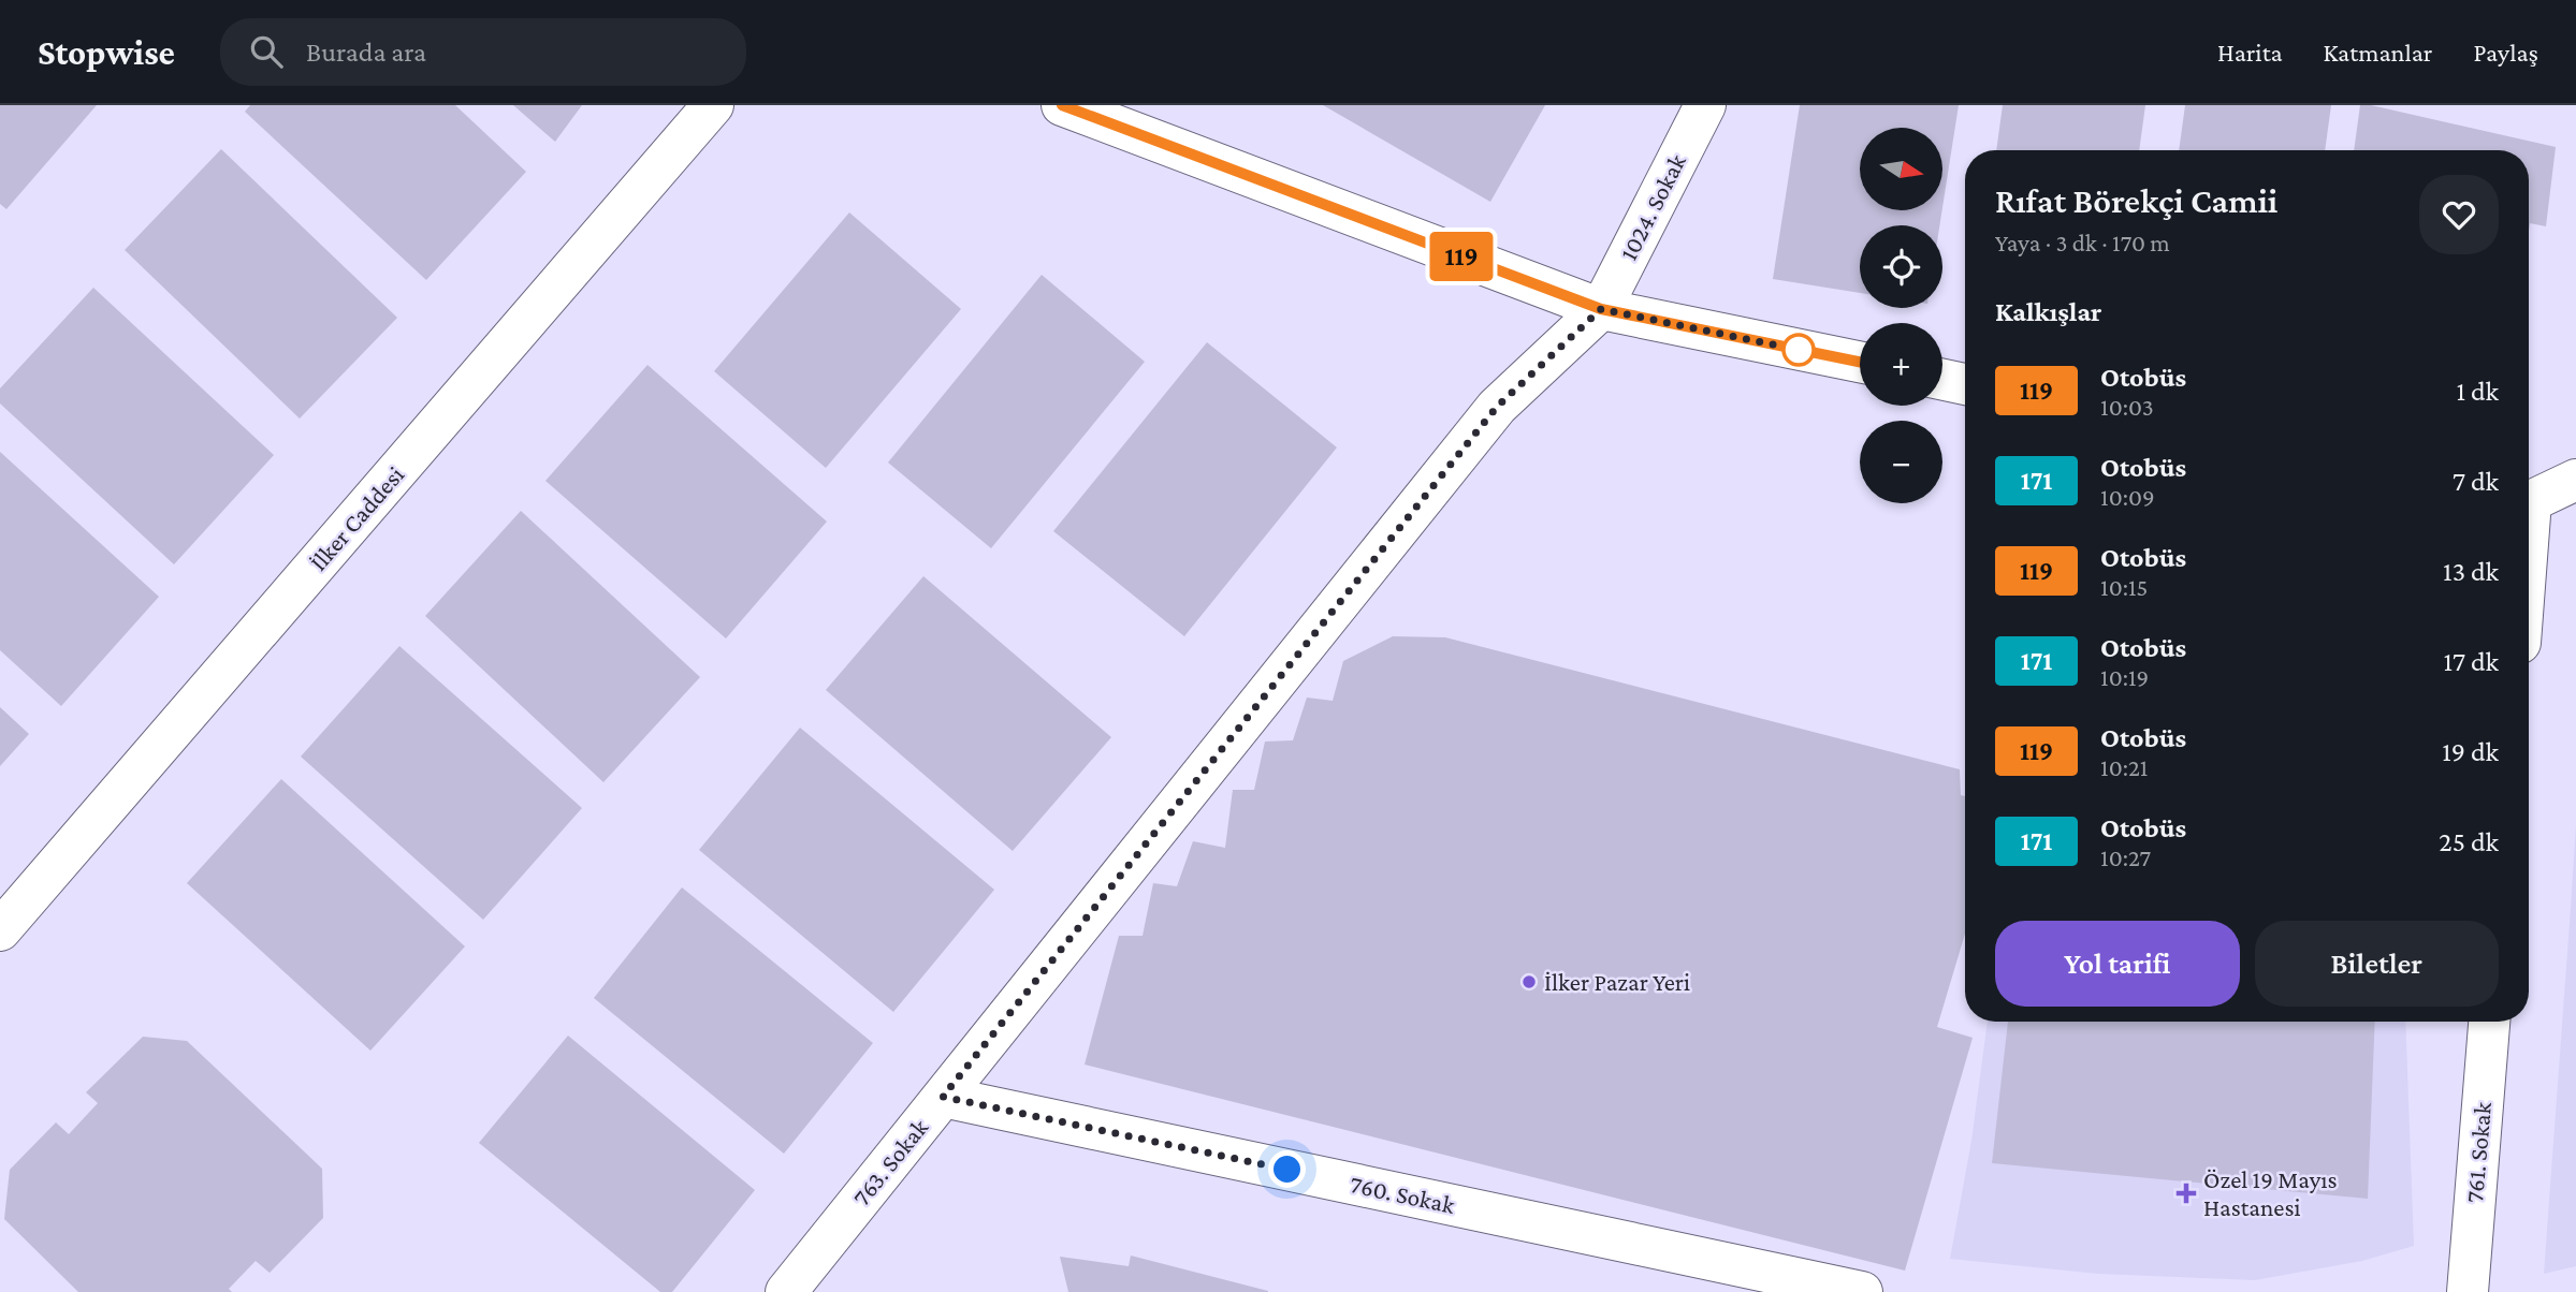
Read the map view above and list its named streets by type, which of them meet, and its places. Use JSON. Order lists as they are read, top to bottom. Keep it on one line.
{"streets":{"street":["1024. Sokak","İlker Caddesi","761. Sokak","763. Sokak","760. Sokak"]},"crossings":[["1024. Sokak","763. Sokak"],["763. Sokak","760. Sokak"]],"places":{"other":["İlker Pazar Yeri"],"health":["Özel 19 Mayıs Hastanesi"]},"lines":["bus line 119"],"north":"right","page":{"header":"Stopwise","search":"Burada ara","nav":["Harita","Katmanlar","Paylaş"],"on_map":"119","map_buttons":["+","−"],"heading":[["Rıfat Börekçi Camii","Yaya · 3 dk · 170 m"],"Kalkışlar"],"list":[{"mark":"119","name":"Otobüs","note":"10:03","value":"1 dk"},{"mark":"171","name":"Otobüs","note":"10:09","value":"7 dk"},{"mark":"119","name":"Otobüs","note":"10:15","value":"13 dk"},{"mark":"171","name":"Otobüs","note":"10:19","value":"17 dk"},{"mark":"119","name":"Otobüs","note":"10:21","value":"19 dk"},{"mark":"171","name":"Otobüs","note":"10:27","value":"25 dk"}],"buttons":["Yol tarifi","Biletler"]}}
